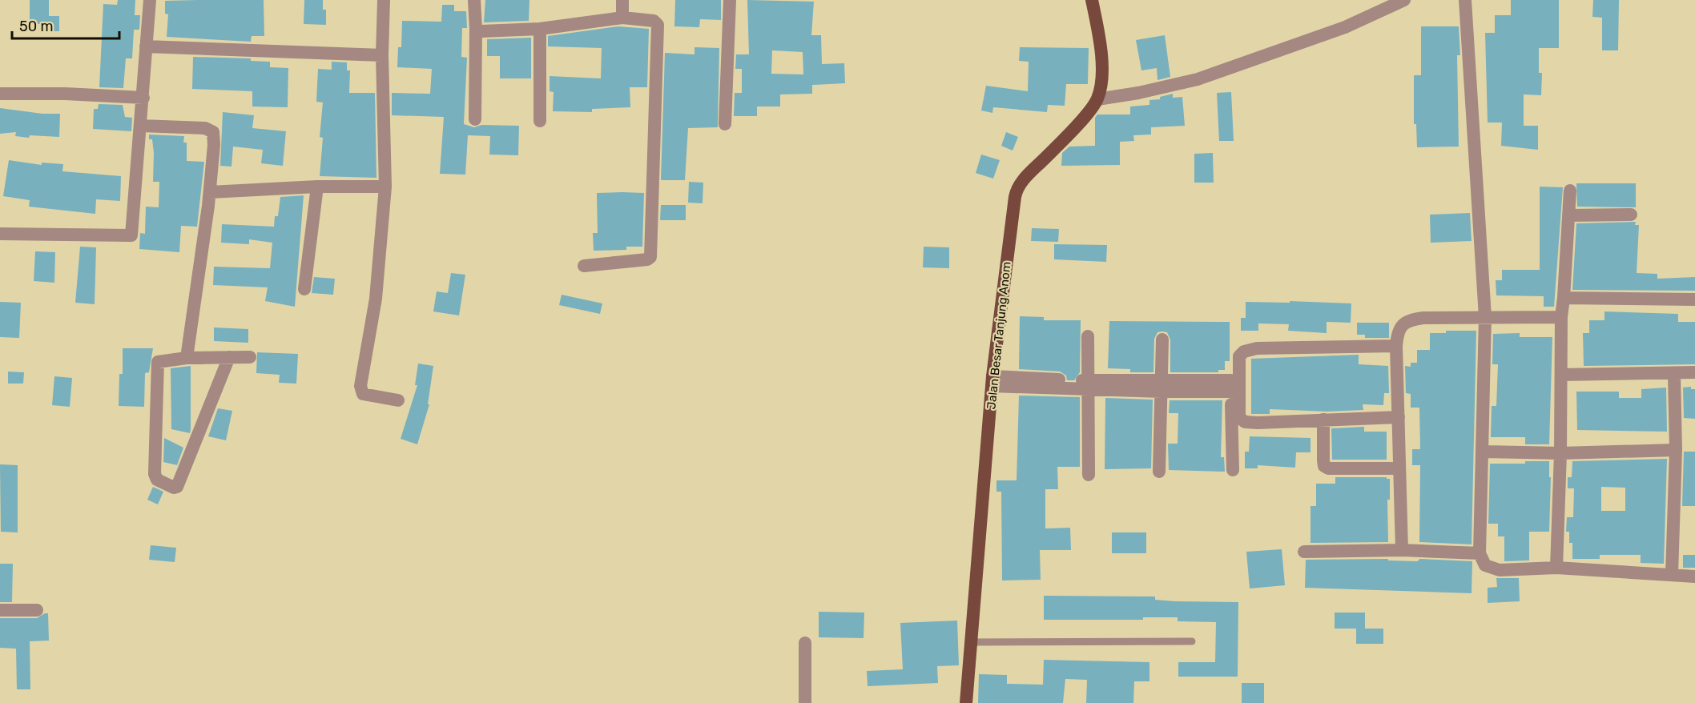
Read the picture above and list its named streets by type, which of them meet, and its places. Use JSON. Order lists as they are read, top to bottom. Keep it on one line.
{"streets":{"main road":["Jalan Besar Tanjung Anom"]},"scale_bar":"50 m"}
